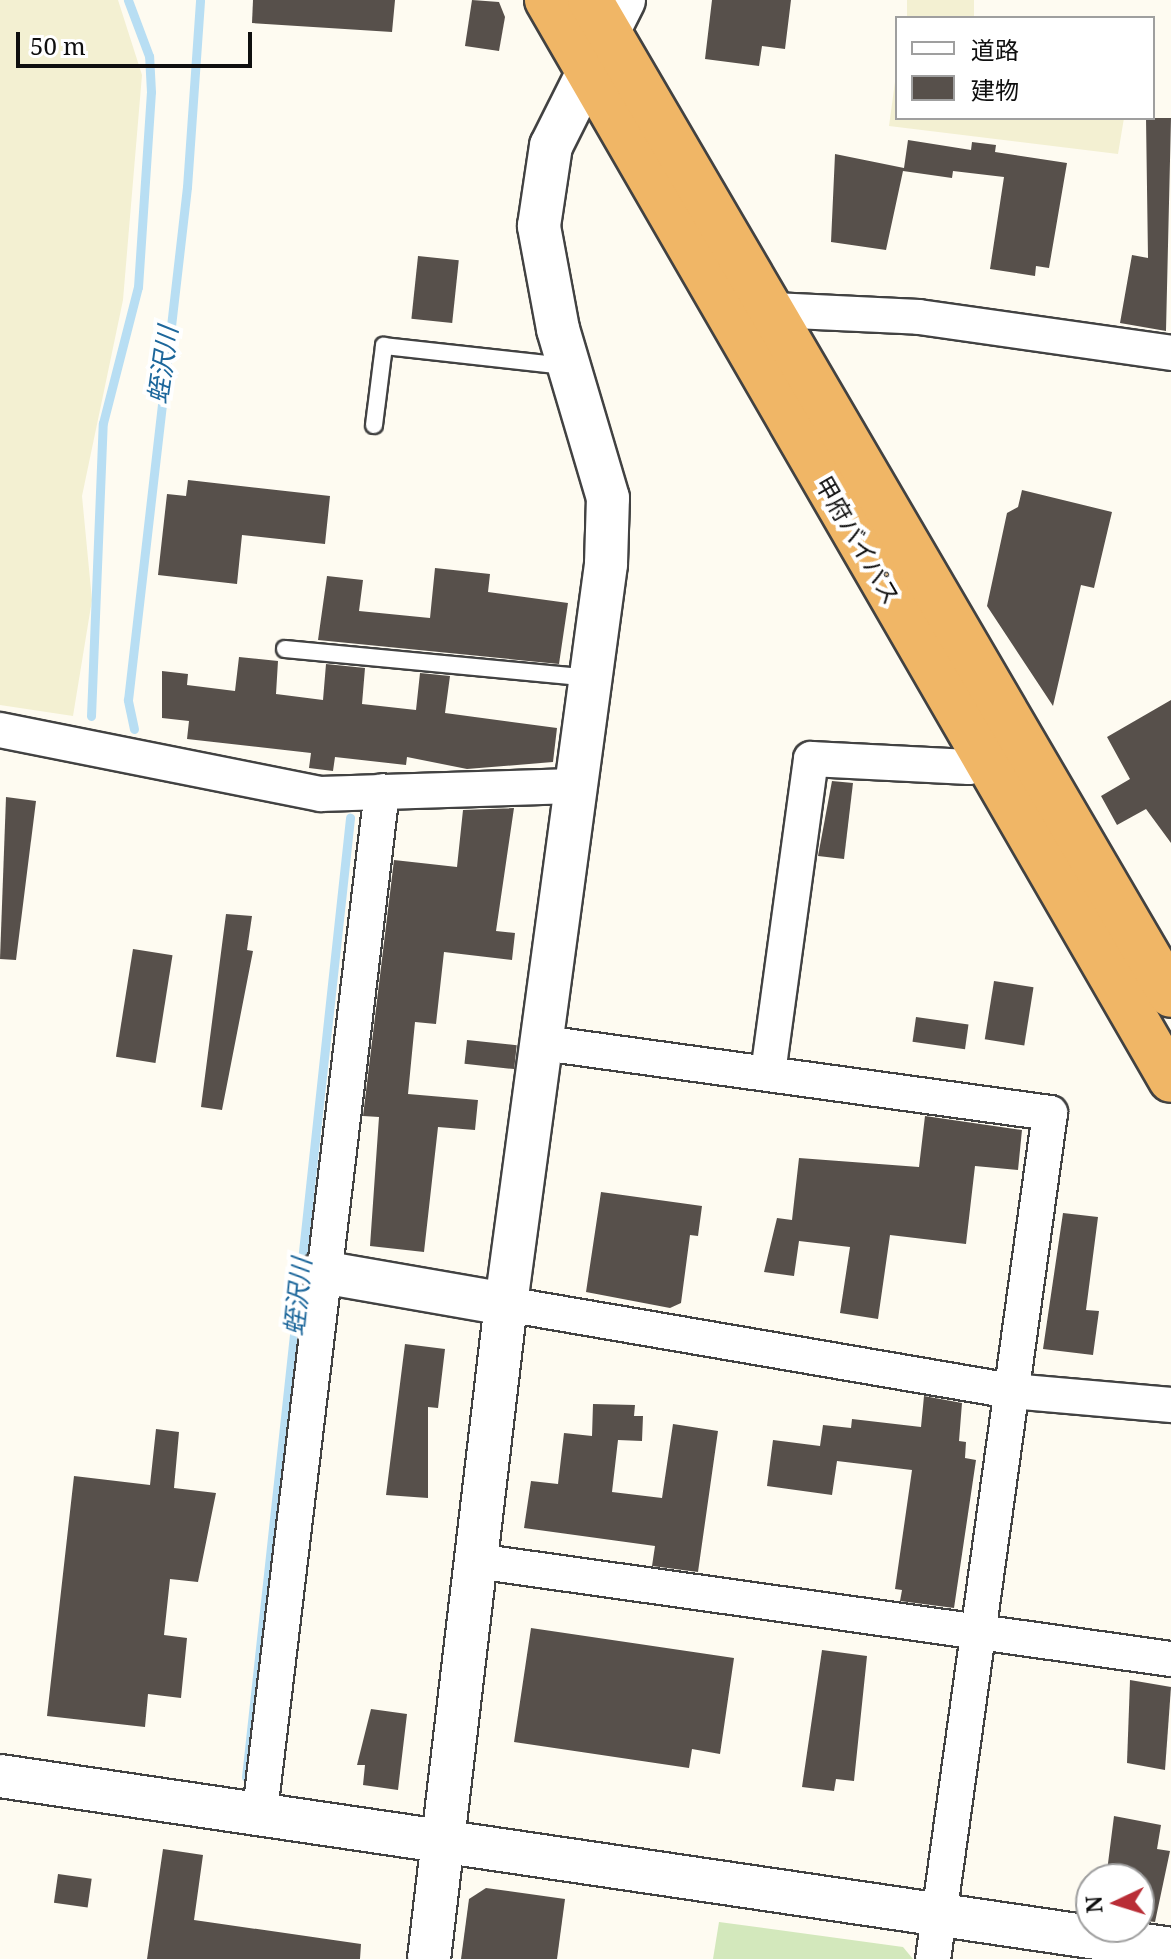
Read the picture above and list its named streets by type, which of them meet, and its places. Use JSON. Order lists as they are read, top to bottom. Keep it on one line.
{"streets":{"highway":["甲府バイパス"]},"water":["蛭沢川"],"legend":["道路","建物"],"scale_bar":"50 m","north":"left"}
